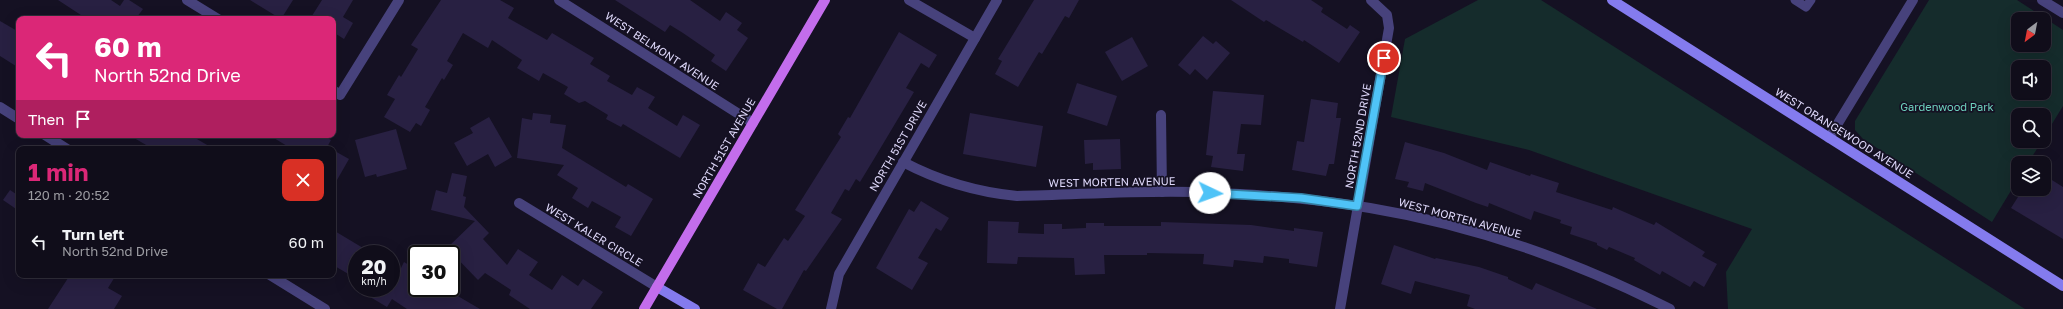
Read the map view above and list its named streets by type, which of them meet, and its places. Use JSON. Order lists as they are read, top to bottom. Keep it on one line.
{"streets":{"main road":["NORTH 51ST AVENUE"],"street":["WEST BELMONT AVENUE","WEST ORANGEWOOD AVENUE","NORTH 52ND DRIVE","NORTH 51ST DRIVE","WEST MORTEN AVENUE","WEST KALER CIRCLE"]},"crossings":[["WEST BELMONT AVENUE","NORTH 51ST AVENUE"],["NORTH 52ND DRIVE","WEST MORTEN AVENUE"],["NORTH 51ST DRIVE","WEST MORTEN AVENUE"],["NORTH 51ST AVENUE","WEST KALER CIRCLE"]],"parks":["Gardenwood Park"],"north":"bottom left","page":{"turn":["60 m","North 52nd Drive"],"then":"Then","heading":["1 min","120 m · 20:52"],"list":[{"name":"Turn left","note":"North 52nd Drive","value":"60 m"}],"speed":"20 km/h","limit":"30"}}
